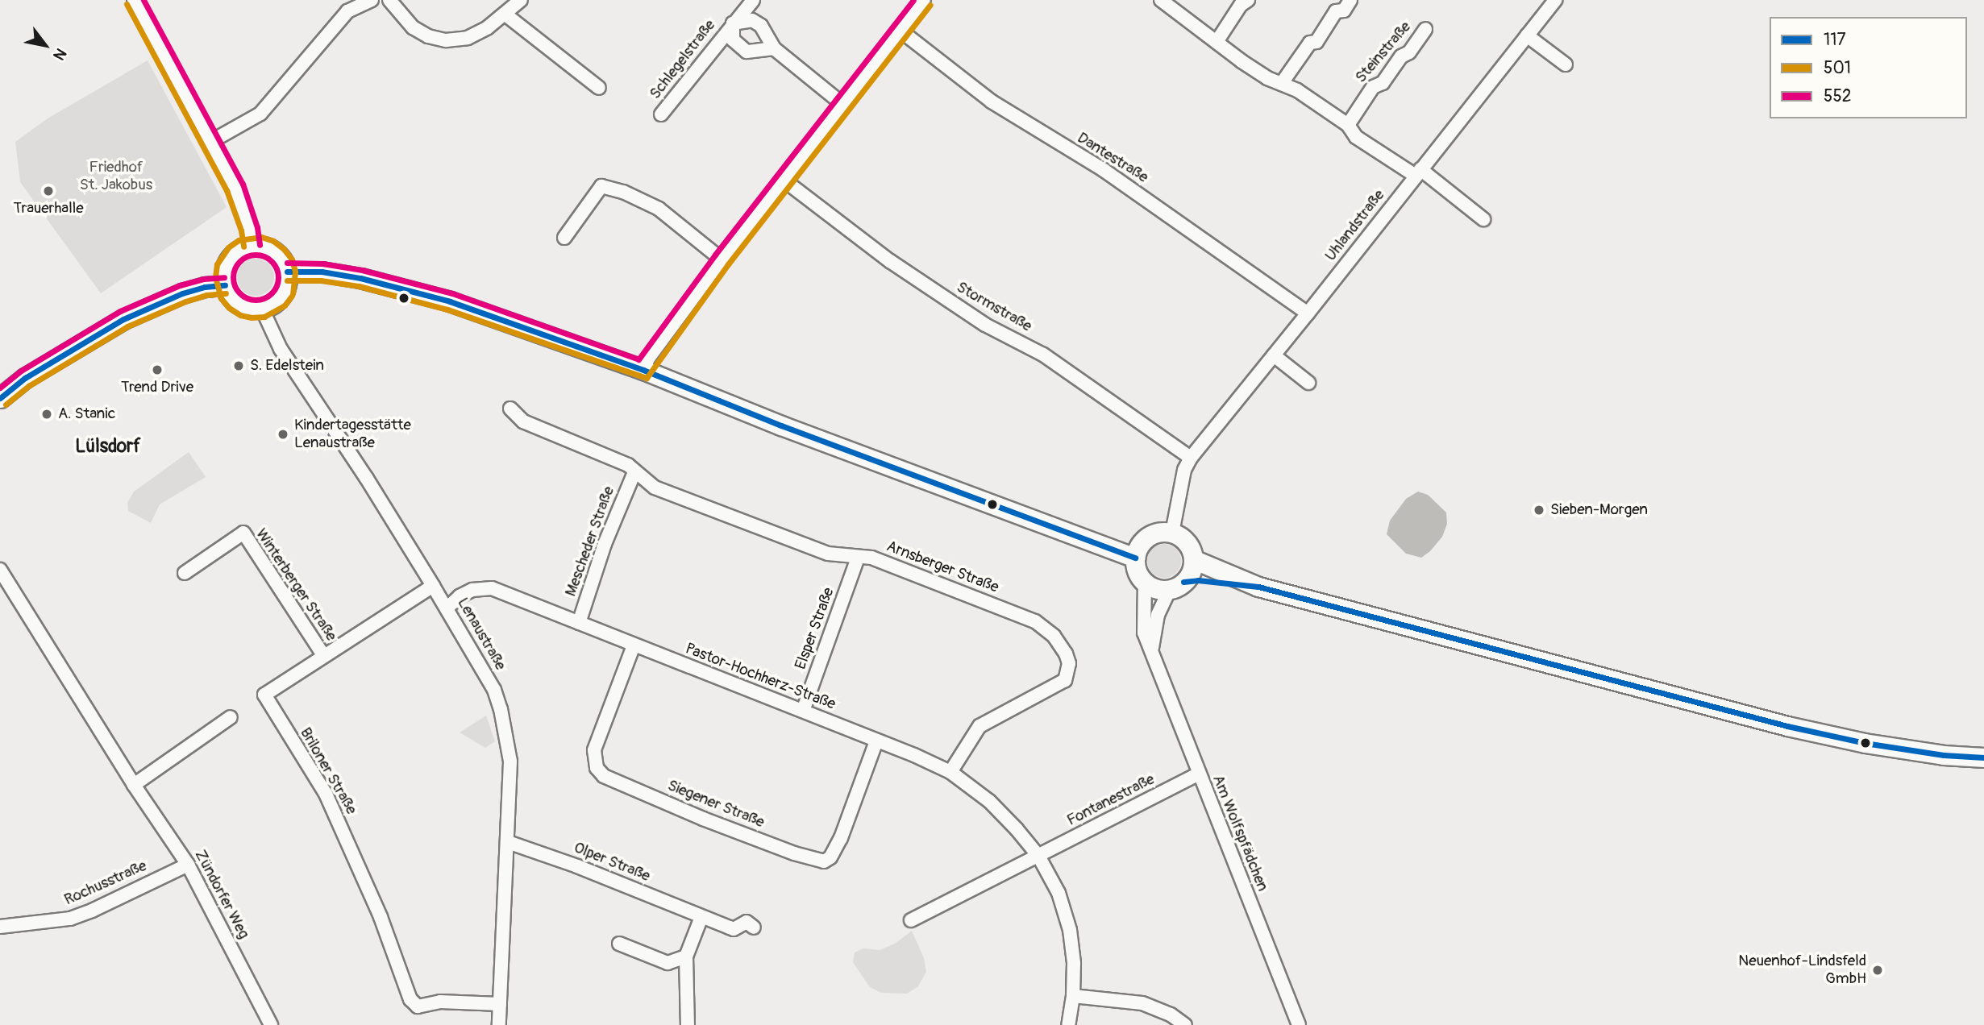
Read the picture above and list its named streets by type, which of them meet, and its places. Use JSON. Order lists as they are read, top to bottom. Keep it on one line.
{"streets":{"street":["Steinstraße","Schlegelstraße","Dantestraße","Uhlandstraße","Stormstraße","Mescheder Straße","Arnsberger Straße","Winterberger Straße","Elsper Straße","Lenaustraße","Pastor-Hochherz-Straße","Briloner Straße","Fontanestraße","Siegener Straße","Am Wolfspfädchen","Olper Straße","Rochusstraße","Zündorfer Weg"]},"crossings":[["Dantestraße","Uhlandstraße"],["Uhlandstraße","Stormstraße"],["Uhlandstraße","Am Wolfspfädchen"],["Mescheder Straße","Arnsberger Straße"],["Mescheder Straße","Pastor-Hochherz-Straße"],["Arnsberger Straße","Elsper Straße"],["Arnsberger Straße","Pastor-Hochherz-Straße"],["Winterberger Straße","Briloner Straße"],["Elsper Straße","Pastor-Hochherz-Straße"],["Lenaustraße","Pastor-Hochherz-Straße"],["Lenaustraße","Briloner Straße"],["Lenaustraße","Olper Straße"],["Pastor-Hochherz-Straße","Fontanestraße"],["Pastor-Hochherz-Straße","Siegener Straße"],["Fontanestraße","Am Wolfspfädchen"],["Rochusstraße","Zündorfer Weg"]],"districts":["Lülsdorf"],"parks":["Friedhof St. Jakobus"],"places":["Trauerhalle","S. Edelstein","Trend Drive","A. Stanic","Kindertagesstätte Lenaustraße","Sieben-Morgen","Neuenhof-Lindsfeld GmbH"],"lines":["transit line 552","transit line 501","transit line 117"],"legend":["117","501","552"],"north":"bottom right"}
